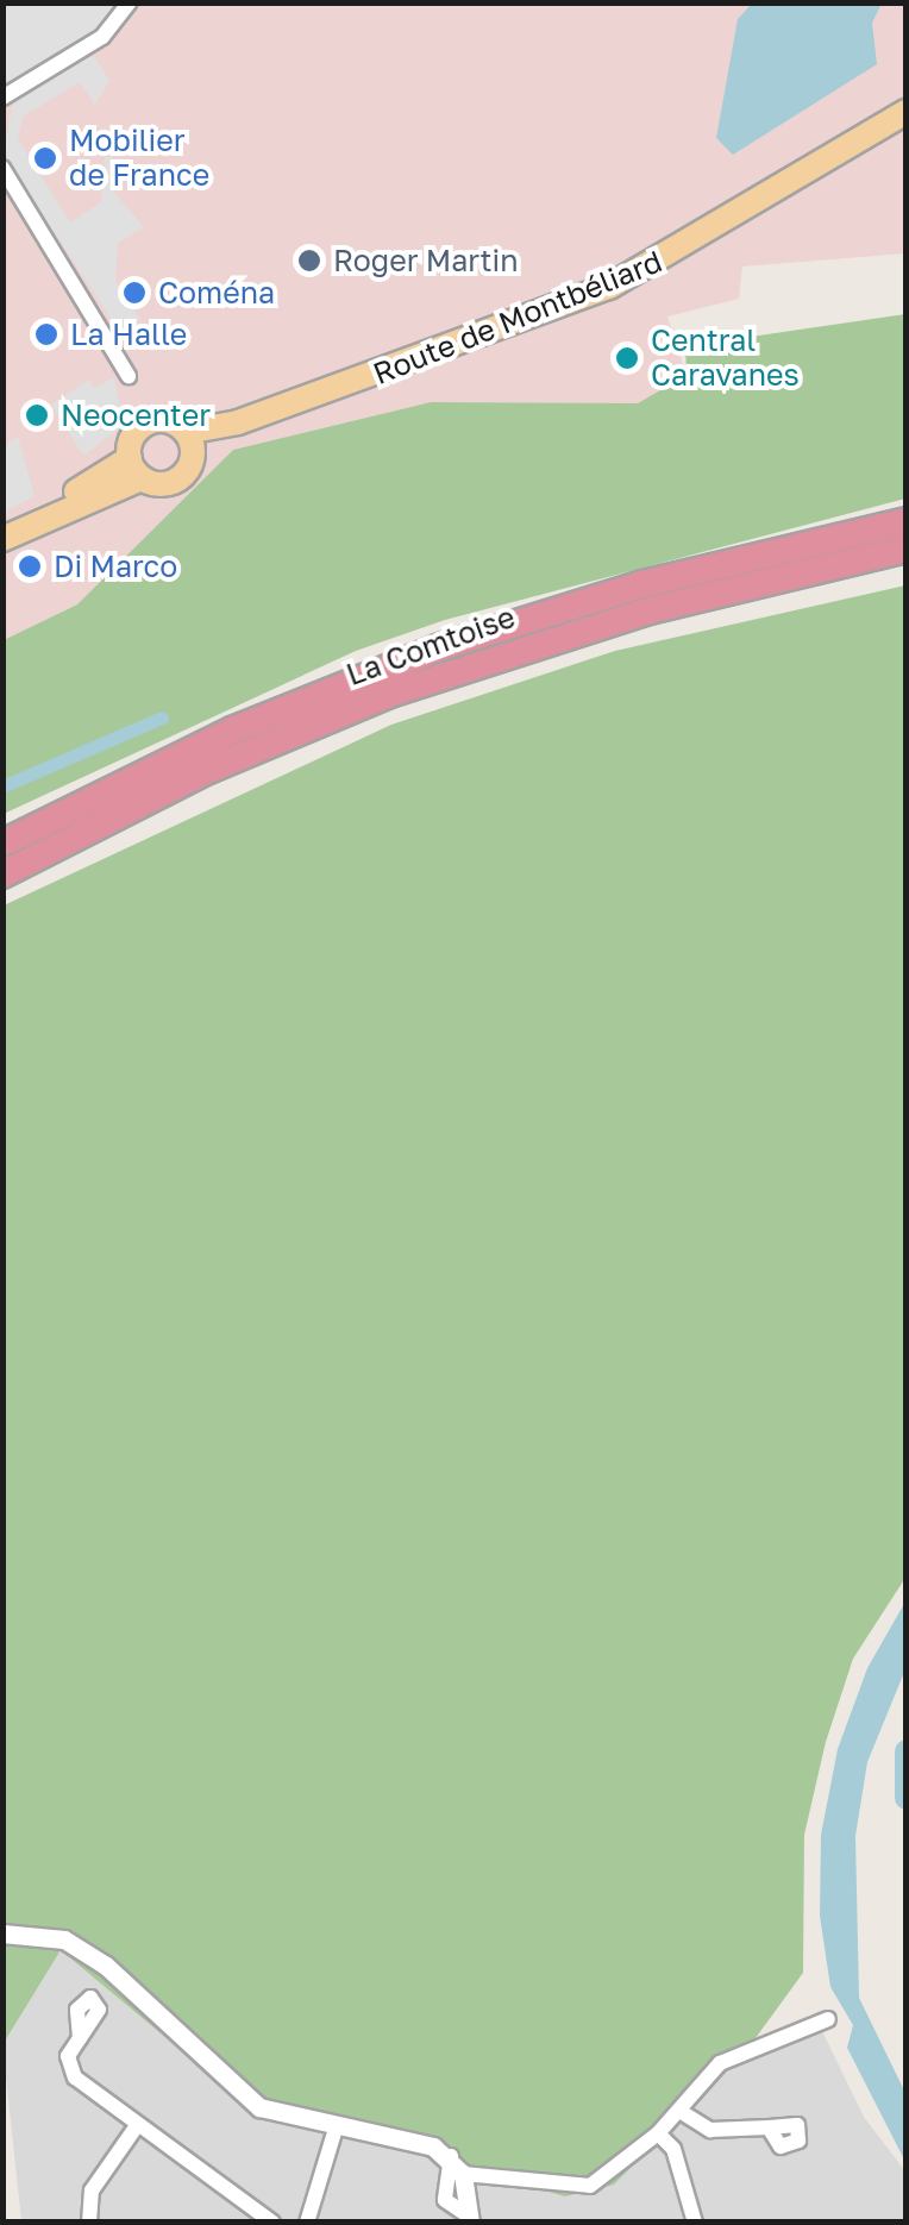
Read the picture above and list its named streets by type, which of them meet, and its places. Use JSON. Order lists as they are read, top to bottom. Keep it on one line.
{"streets":{"highway":["La Comtoise"],"main road":["Route de Montbéliard"]},"places":["Mobilier de France","Roger Martin","Coména","La Halle","Central Caravanes","Neocenter","Di Marco"]}
